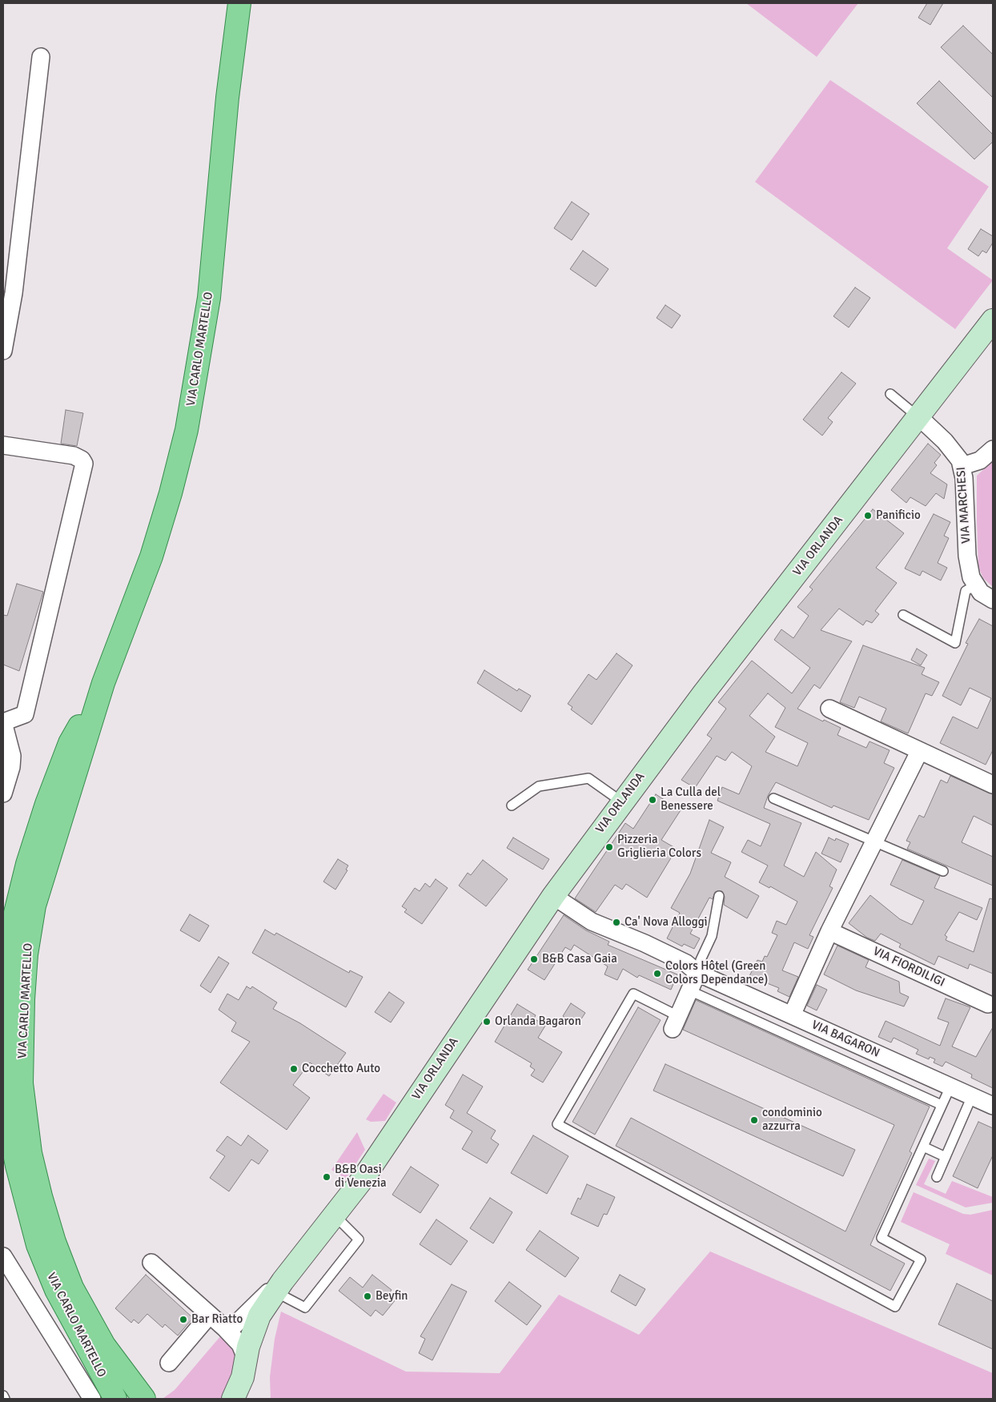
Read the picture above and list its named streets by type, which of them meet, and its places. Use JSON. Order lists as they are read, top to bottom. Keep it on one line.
{"streets":{"main road":["VIA CARLO MARTELLO","VIA ORLANDA"],"street":["VIA MARCHESI","VIA FIORDILIGI","VIA BAGARON"]},"crossings":[["VIA MARCHESI","VIA ORLANDA"],["VIA ORLANDA","VIA BAGARON"]],"places":["Panificio","La Culla del Benessere","Pizzeria Griglieria Colors","Ca' Nova Alloggi","B&B Casa Gaia","Colors Hôtel (Green Colors Dependance)","Orlanda Bagaron","Cocchetto Auto","condominio azzurra","B&B Oasi di Venezia","Beyfin","Bar Riatto"]}
